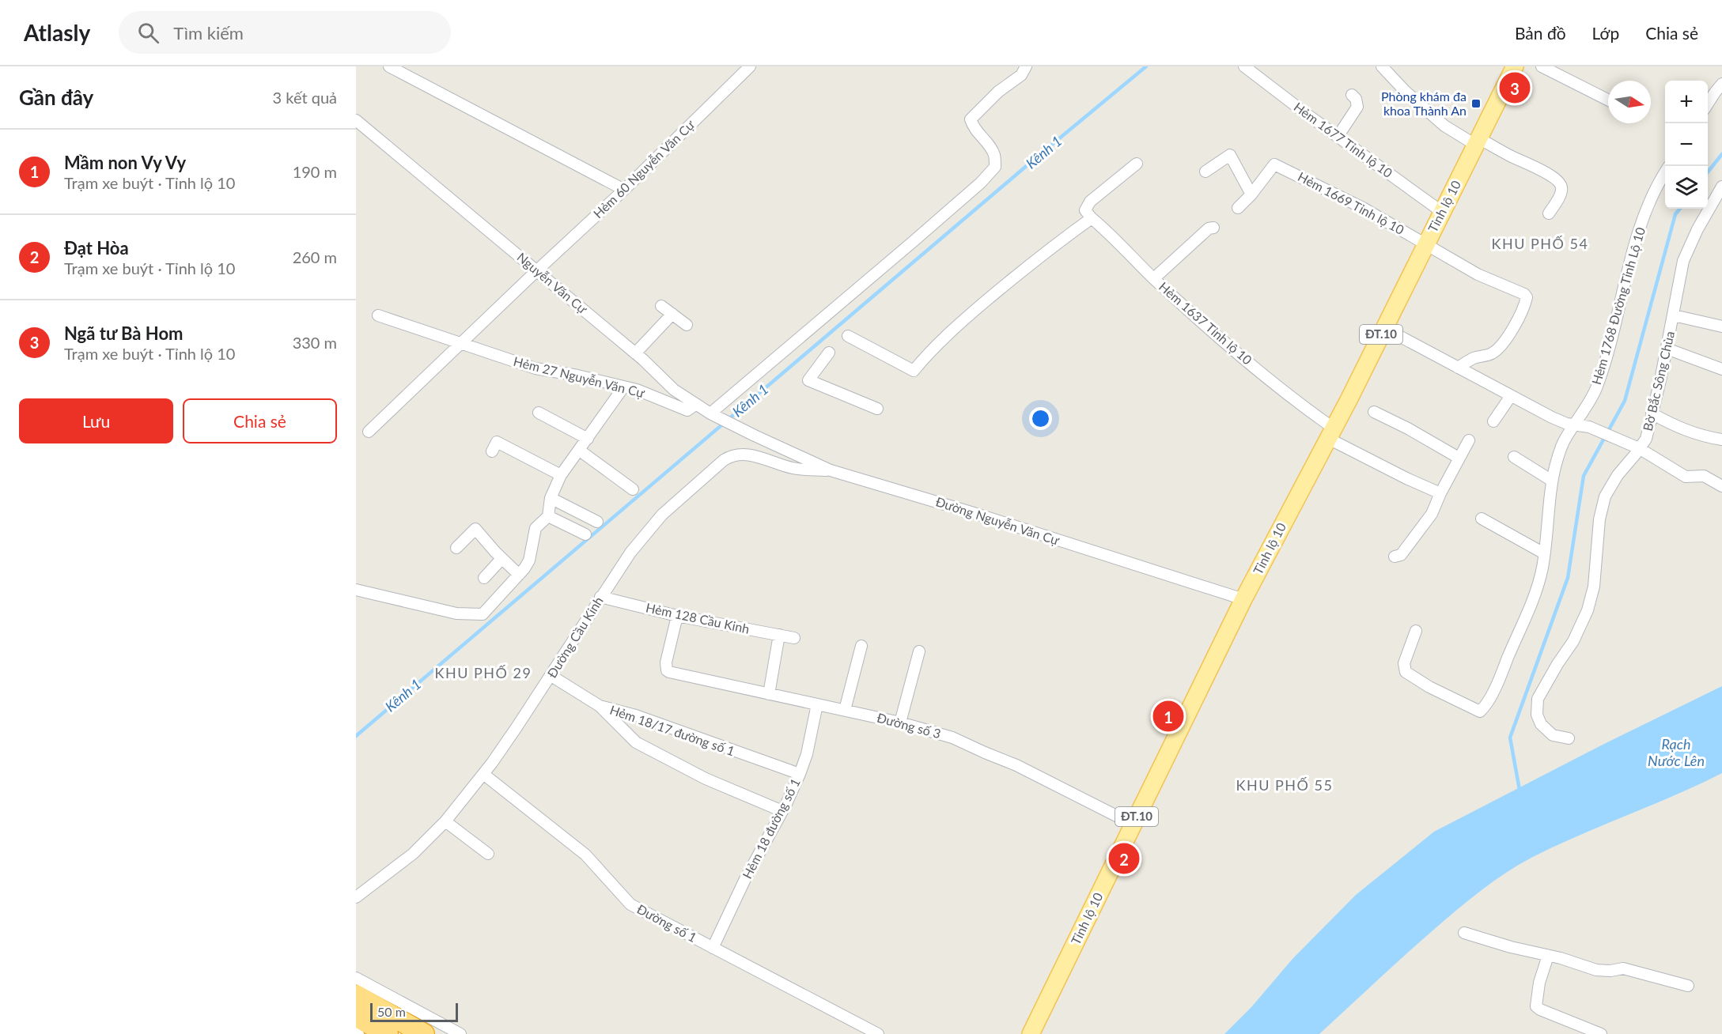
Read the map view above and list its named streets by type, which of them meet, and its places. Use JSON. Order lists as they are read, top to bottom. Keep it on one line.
{"streets":{"main road":["Tỉnh lộ 10","ĐT.10"],"street":["Hẻm 1677 Tỉnh lộ 10","Hẻm 60 Nguyễn Văn Cự","Hẻm 1669 Tỉnh lộ 10","Nguyễn Văn Cự","Hẻm 1768 Đường Tỉnh Lộ 10","Hẻm 1637 Tỉnh lộ 10","Hẻm 27 Nguyễn Văn Cự","Bờ Bắc Sông Chùa","Đường Nguyễn Văn Cự","Hẻm 128 Cầu Kinh","Đường Cầu Kinh","Đường số 3","Hẻm 18/17 đường số 1","Hẻm 18 đường số 1","Đường số 1"]},"crossings":[["Hẻm 1677 Tỉnh lộ 10","Tỉnh lộ 10"],["Hẻm 60 Nguyễn Văn Cự","Nguyễn Văn Cự"],["Hẻm 60 Nguyễn Văn Cự","Hẻm 27 Nguyễn Văn Cự"],["Hẻm 1669 Tỉnh lộ 10","Tỉnh lộ 10"],["Tỉnh lộ 10","Hẻm 1637 Tỉnh lộ 10"],["Tỉnh lộ 10","Đường Nguyễn Văn Cự"],["Tỉnh lộ 10","Đường số 3"],["Nguyễn Văn Cự","Hẻm 27 Nguyễn Văn Cự"],["Nguyễn Văn Cự","Đường Nguyễn Văn Cự"],["Đường Nguyễn Văn Cự","Đường Cầu Kinh"],["Hẻm 128 Cầu Kinh","Đường Cầu Kinh"],["Hẻm 128 Cầu Kinh","Đường số 3"],["Đường Cầu Kinh","Hẻm 18/17 đường số 1"],["Đường Cầu Kinh","Đường số 1"],["Đường số 3","Hẻm 18 đường số 1"],["Hẻm 18/17 đường số 1","Hẻm 18 đường số 1"],["Hẻm 18 đường số 1","Đường số 1"]],"districts":["KHU PHỐ 54","KHU PHỐ 29","KHU PHỐ 55"],"water":["Kênh 1","Rạch Nước Lên"],"places":{"transit":["Phòng khám đa khoa Thành An"]},"scale_bar":"50 m","north":"right","page":{"header":"Atlasly","search":"Tìm kiếm","nav":["Bản đồ","Lớp","Chia sẻ"],"heading":["Gần đây","3 kết quả"],"pins":["3","1","2"],"map_buttons":["+","−"],"list":[{"mark":"1","name":"Mầm non Vy Vy","note":"Trạm xe buýt · Tỉnh lộ 10","value":"190 m"},{"mark":"2","name":"Đạt Hòa","note":"Trạm xe buýt · Tỉnh lộ 10","value":"260 m"},{"mark":"3","name":"Ngã tư Bà Hom","note":"Trạm xe buýt · Tỉnh lộ 10","value":"330 m"}],"buttons":["Lưu","Chia sẻ"],"scale":"50 m"}}
